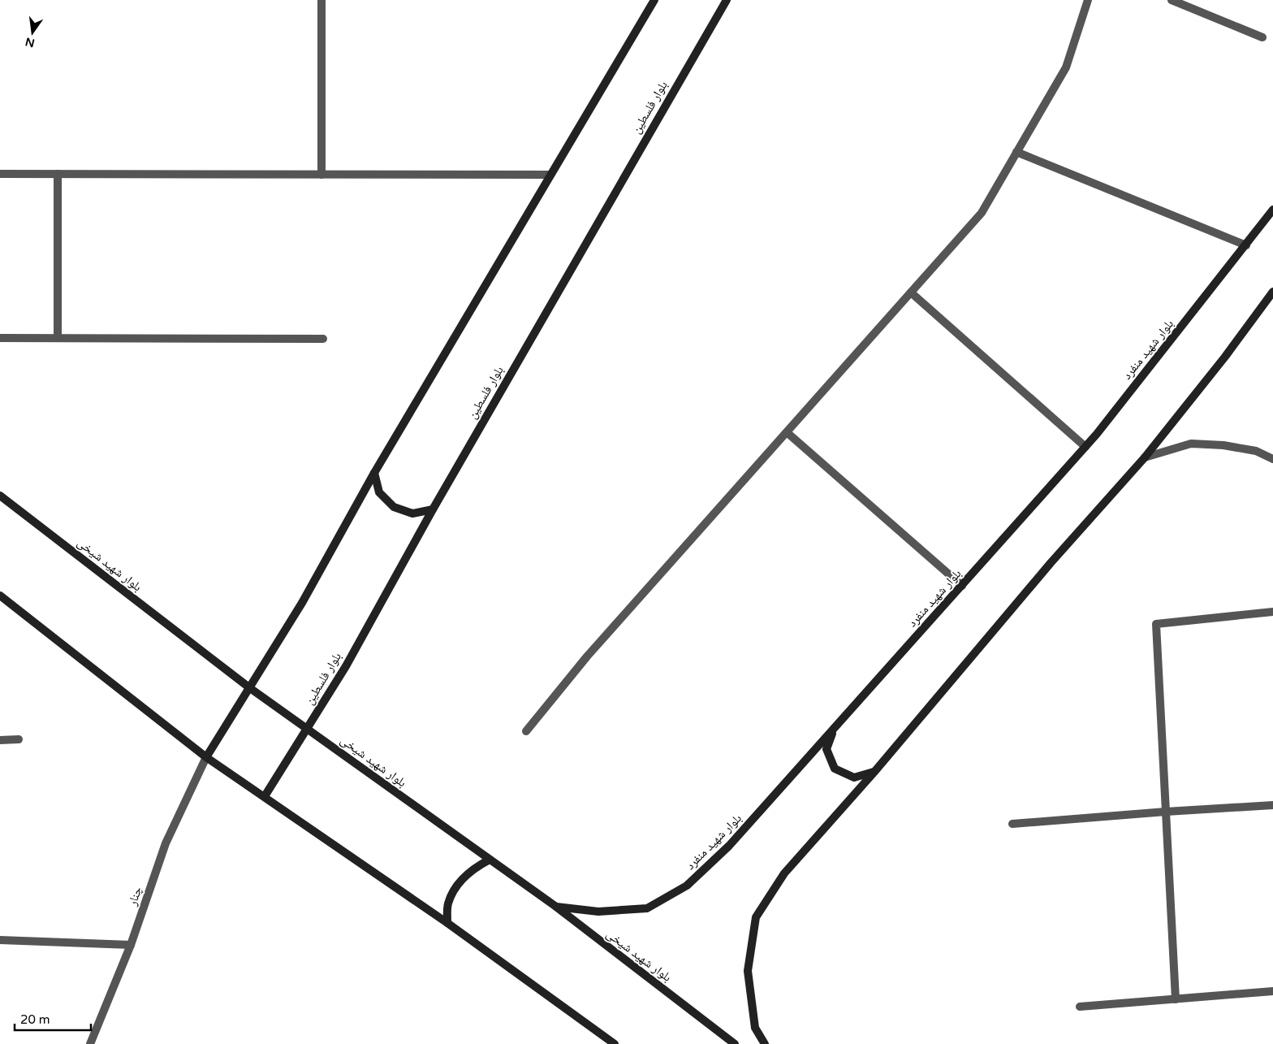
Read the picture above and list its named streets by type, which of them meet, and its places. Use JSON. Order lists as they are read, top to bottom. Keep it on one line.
{"streets":{"main road":["بلوار فلسطین","بلوار شهید منفرد","بلوار شهید شیخی"],"street":["چنار"]},"crossings":[["بلوار فلسطین","بلوار شهید شیخی"],["بلوار شهید منفرد","بلوار شهید شیخی"]],"scale_bar":"20 m","north":"bottom"}
